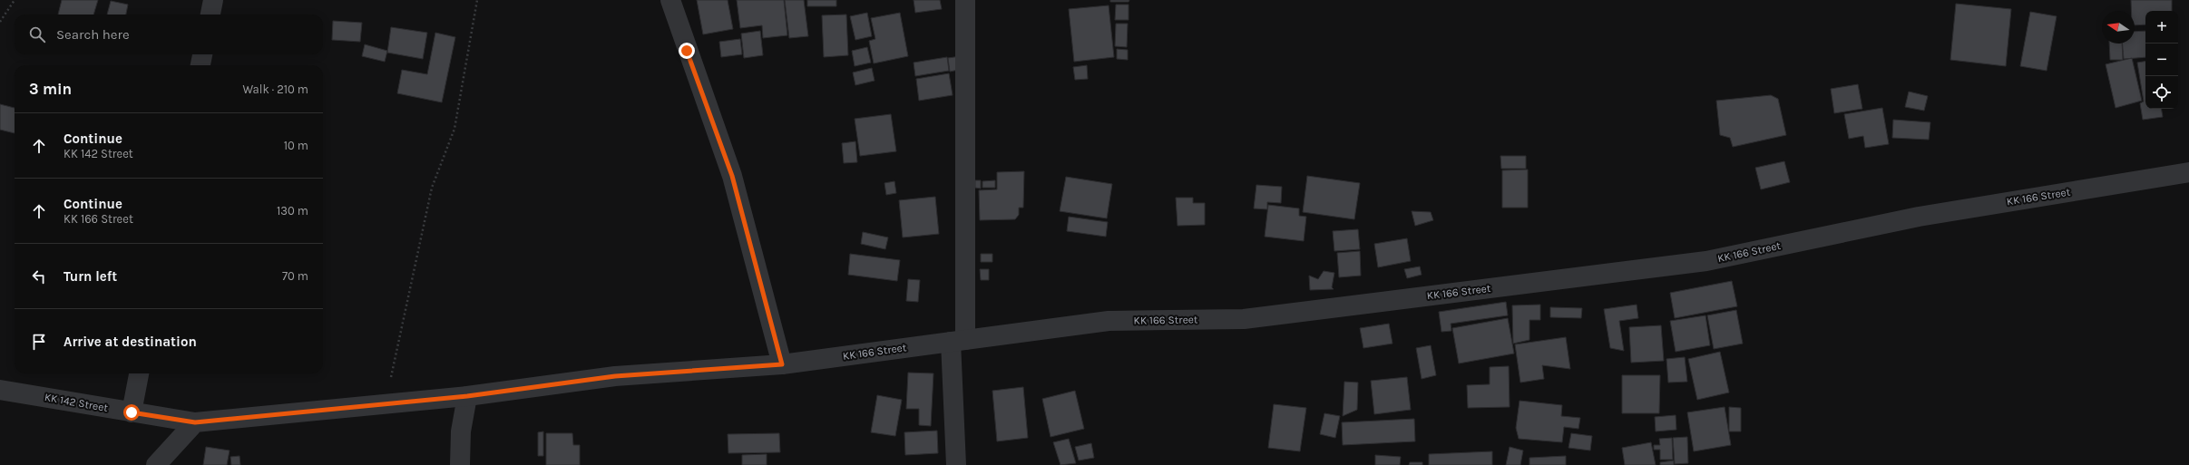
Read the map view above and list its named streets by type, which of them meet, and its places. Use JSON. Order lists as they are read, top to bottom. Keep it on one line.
{"streets":{"street":["KK 166 Street","KK 142 Street"]},"crossings":[["KK 166 Street","KK 142 Street"]],"north":"left","page":{"map_buttons":["+","−"],"search":"Search here","heading":["3 min","Walk · 210 m"],"list":[["Continue","KK 142 Street","10 m"],["Continue","KK 166 Street","130 m"],["Turn left","70 m"],"Arrive at destination"]}}
